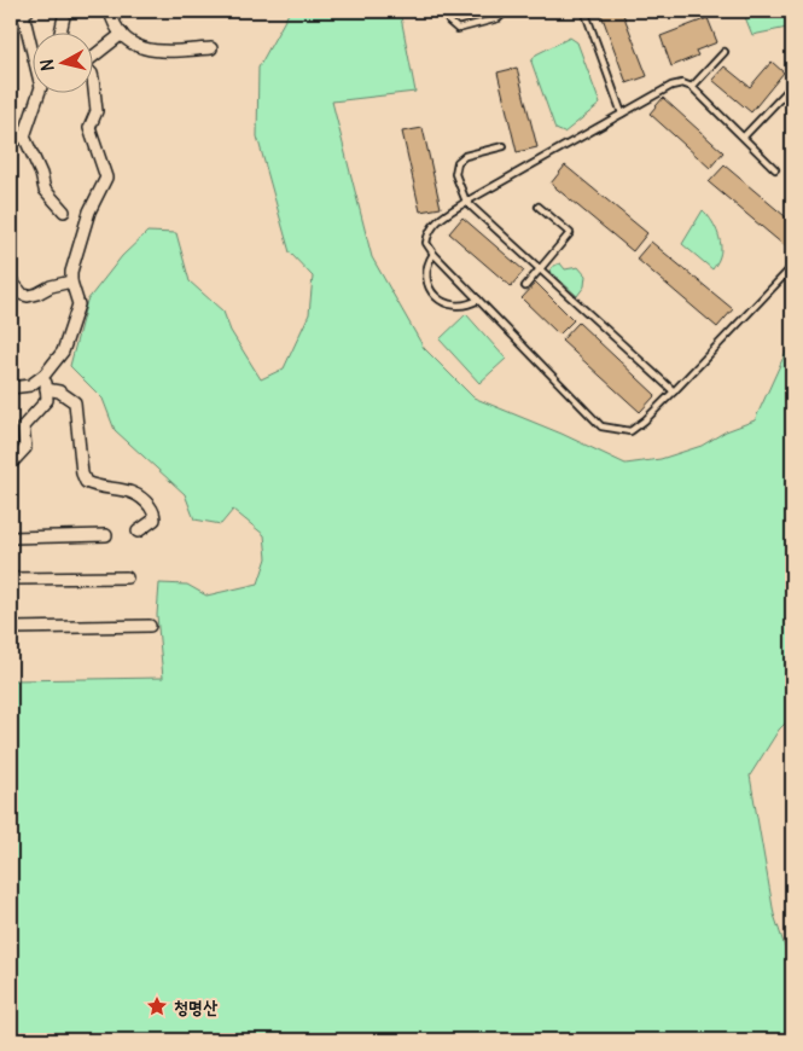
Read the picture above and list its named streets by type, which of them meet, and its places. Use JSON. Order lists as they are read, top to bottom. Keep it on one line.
{"places":{"place":["청명산"]},"north":"left"}
